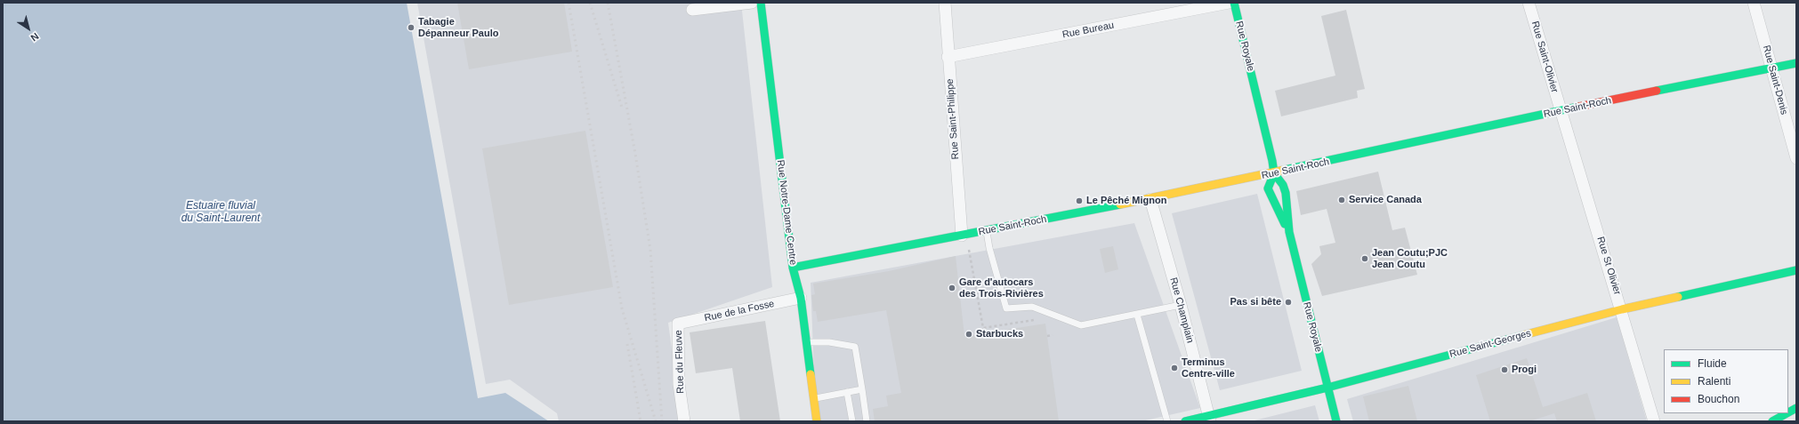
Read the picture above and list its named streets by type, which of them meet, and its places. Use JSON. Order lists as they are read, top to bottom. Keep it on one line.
{"streets":{"street":["Rue Bureau","Rue Royale","Rue Saint-Olivier","Rue Saint-Denis","Rue Saint-Roch","Rue Saint-Philippe","Rue Notre-Dame Centre","Rue St Olivier","Rue Champlain","Rue de la Fosse","Rue Saint-Georges","Rue du Fleuve"]},"crossings":[["Rue Bureau","Rue Saint-Philippe"],["Rue Royale","Rue Saint-Roch"],["Rue Royale","Rue Saint-Georges"],["Rue Saint-Olivier","Rue Saint-Roch"],["Rue Saint-Olivier","Rue St Olivier"],["Rue Saint-Denis","Rue Saint-Roch"],["Rue Saint-Roch","Rue Saint-Philippe"],["Rue Saint-Roch","Rue Notre-Dame Centre"],["Rue Saint-Roch","Rue St Olivier"],["Rue Saint-Roch","Rue Champlain"],["Rue Notre-Dame Centre","Rue de la Fosse"],["Rue St Olivier","Rue Saint-Georges"],["Rue Champlain","Rue Saint-Georges"],["Rue de la Fosse","Rue du Fleuve"]],"water":["Estuaire fluvial du Saint-Laurent"],"places":["Tabagie Dépanneur Paulo","Service Canada","Le Pêché Mignon","Jean Coutu;PJC Jean Coutu","Gare d'autocars des Trois-Rivières","Pas si bête","Starbucks","Terminus Centre-ville","Progi"],"legend":["Fluide","Ralenti","Bouchon"],"north":"bottom right"}
